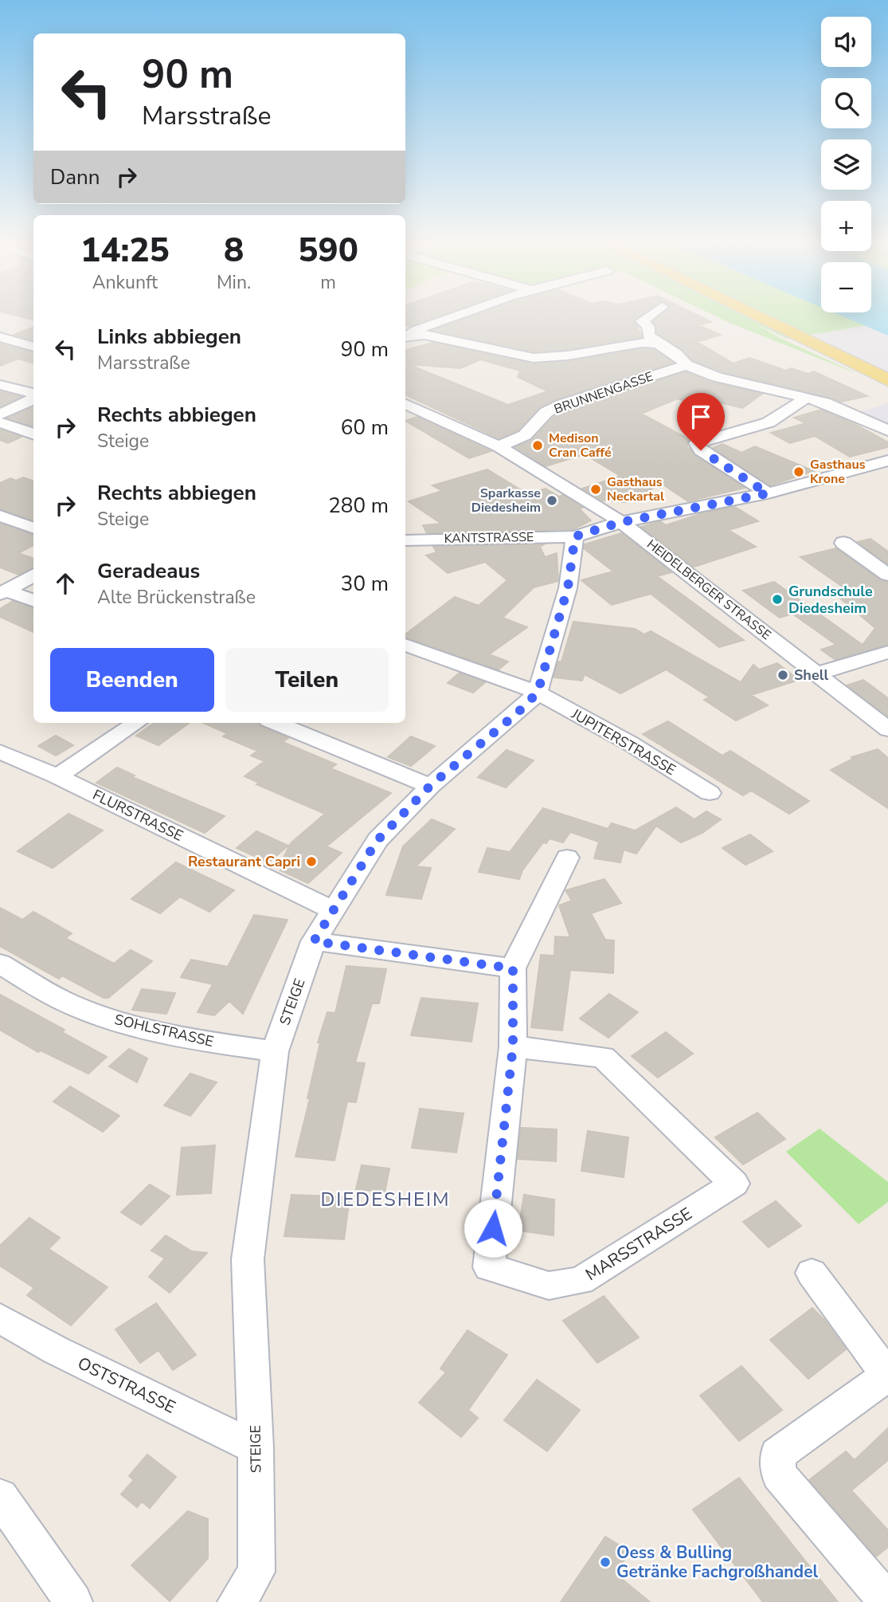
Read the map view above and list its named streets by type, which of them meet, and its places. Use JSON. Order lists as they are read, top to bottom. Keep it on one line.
{"streets":{"street":["BRUNNENGASSE","KANTSTRASSE","HEIDELBERGER STRASSE","JUPITERSTRASSE","FLURSTRASSE","STEIGE","SOHLSTRASSE","MARSSTRASSE","OSTSTRASSE"]},"crossings":[["BRUNNENGASSE","HEIDELBERGER STRASSE"],["KANTSTRASSE","STEIGE"],["JUPITERSTRASSE","STEIGE"],["FLURSTRASSE","STEIGE"],["STEIGE","SOHLSTRASSE"],["STEIGE","OSTSTRASSE"]],"districts":["DIEDESHEIM"],"places":["Medison Cran Caffé","Gasthaus Krone","Gasthaus Neckartal","Sparkasse Diedesheim","Grundschule Diedesheim","Shell","Restaurant Capri","Oess & Bulling Getränke Fachgroßhandel"],"page":{"map_buttons":["+","−"],"turn":["90 m","Marsstraße"],"then":"Dann","eta":["14:25","Ankunft","8","Min.","590","m"],"list":[{"name":"Links abbiegen","note":"Marsstraße","value":"90 m"},{"name":"Rechts abbiegen","note":"Steige","value":"60 m"},{"name":"Rechts abbiegen","note":"Steige","value":"280 m"},{"name":"Geradeaus","note":"Alte Brückenstraße","value":"30 m"}],"buttons":["Beenden","Teilen"]}}
